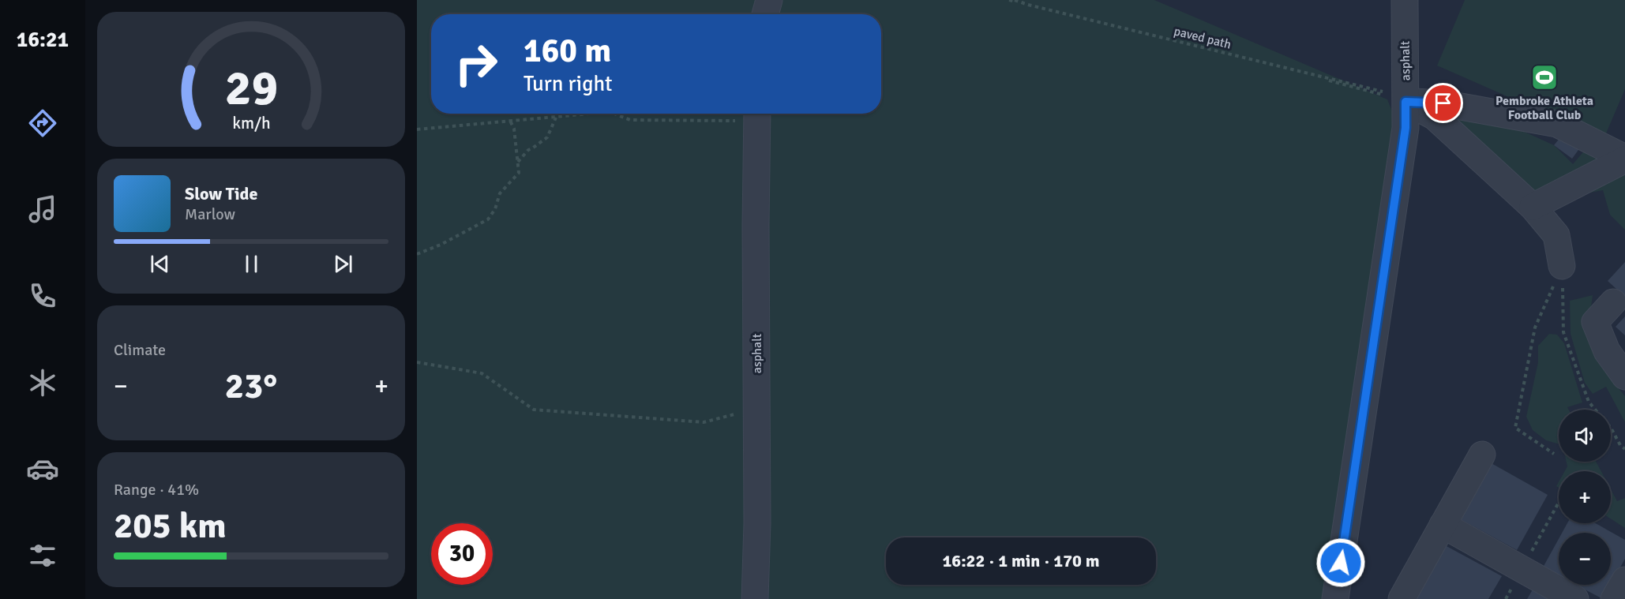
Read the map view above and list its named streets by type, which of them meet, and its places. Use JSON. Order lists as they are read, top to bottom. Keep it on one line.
{"streets":{"street":["asphalt"],"path":["paved path"]},"crossings":[["paved path","asphalt"]],"places":{"sports":["Pembroke Athleta Football Club"]},"page":{"tabs":"16:21","turn":["160 m","Turn right"],"song":["Slow Tide","Marlow"],"tile":["Climate",["Range · 41%","205 km"]],"heat":["−","23°","+"],"map_buttons":["+","−"],"limit":"30","trip":"16:22 · 1 min · 170 m","gauge":["29","km/h"]}}
